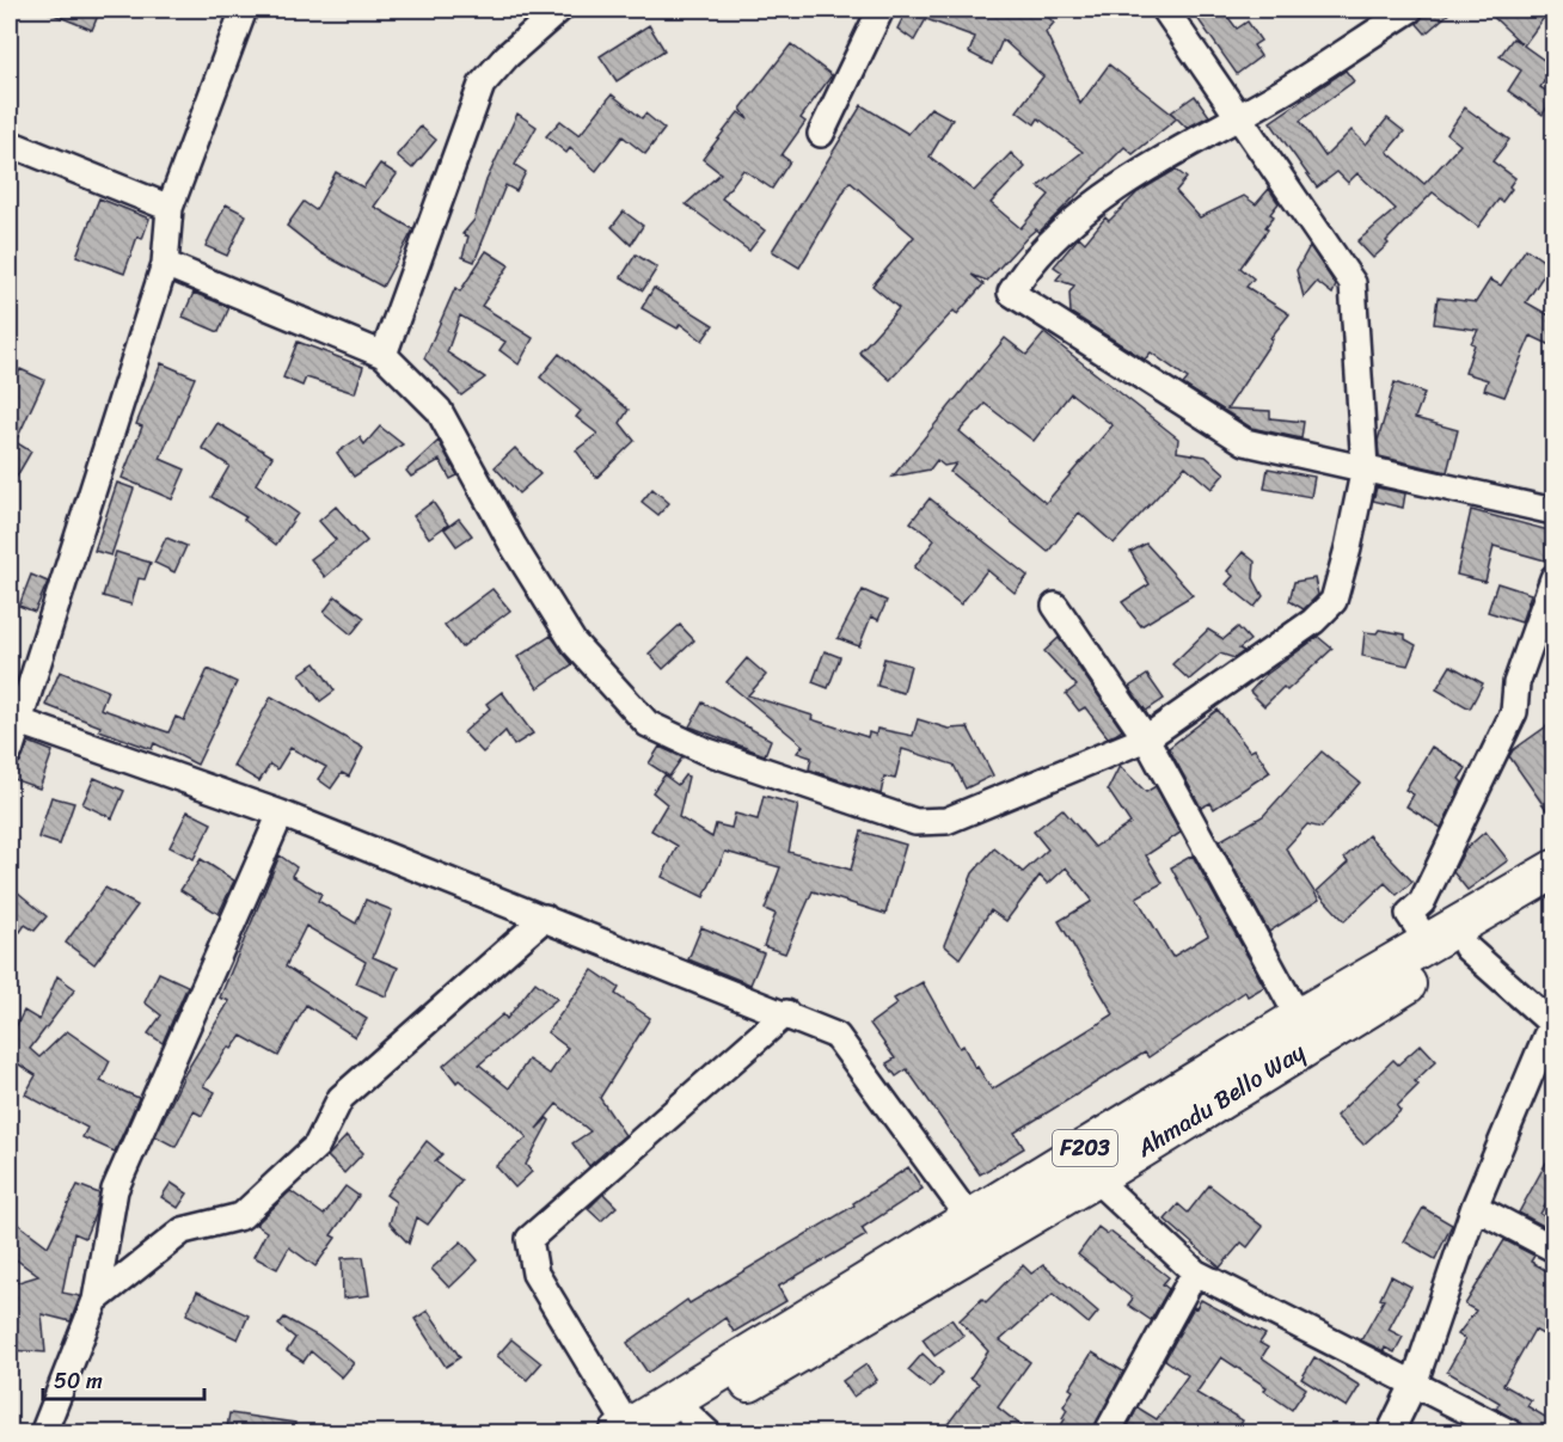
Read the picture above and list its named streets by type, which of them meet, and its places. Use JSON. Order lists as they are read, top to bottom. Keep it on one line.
{"streets":{"main road":["Ahmadu Bello Way","F203"]},"scale_bar":"50 m"}
